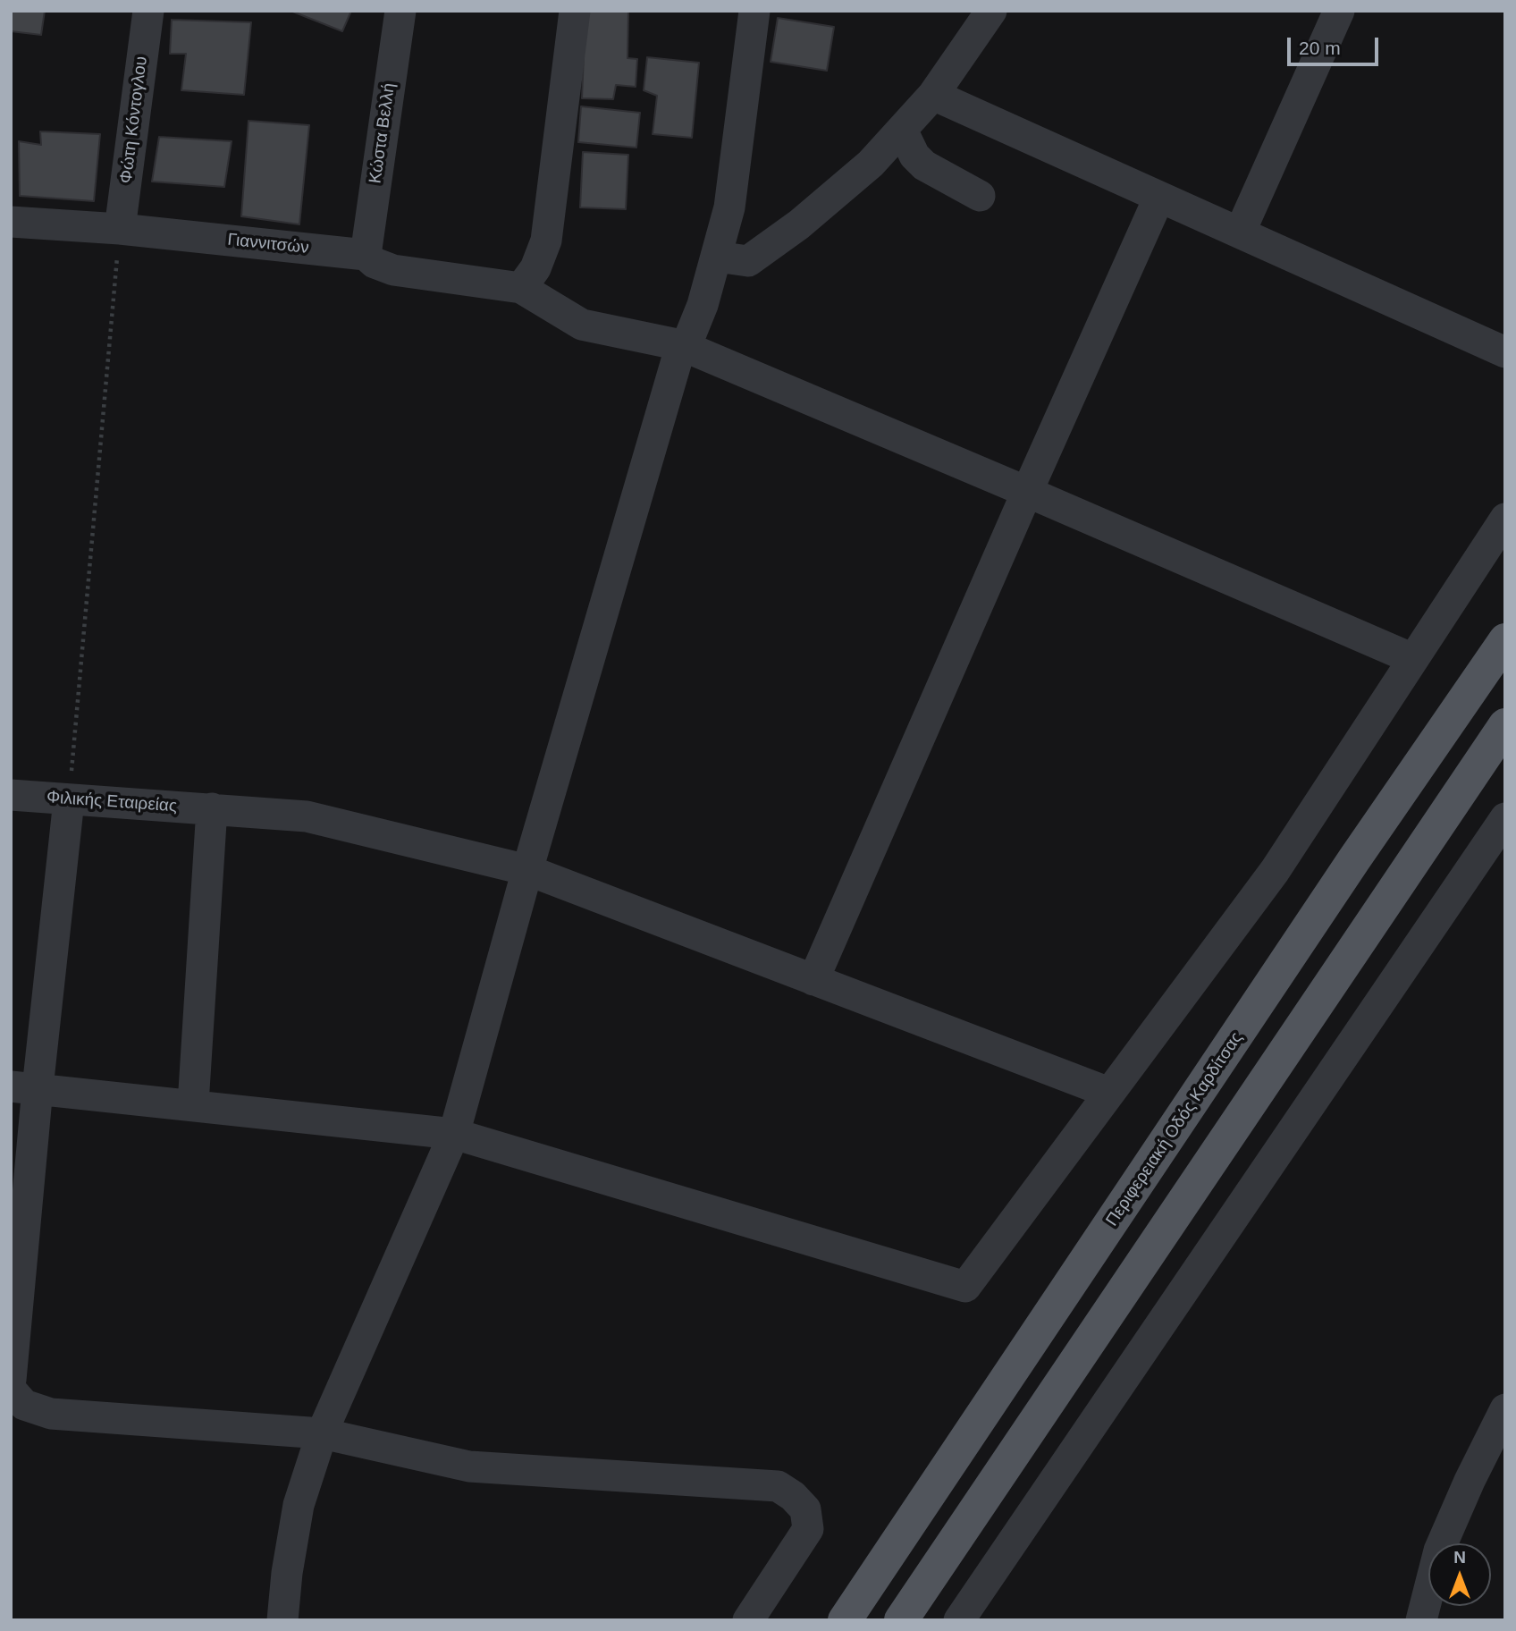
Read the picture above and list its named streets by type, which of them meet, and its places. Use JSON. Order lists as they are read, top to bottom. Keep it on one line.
{"streets":{"main road":["Περιφερειακή Οδός Καρδίτσας"],"street":["Φώτη Κόντογλου","Κώστα Βελλή","Γιαννιτσών","Φιλικής Εταιρείας"]},"crossings":[["Φώτη Κόντογλου","Γιαννιτσών"],["Κώστα Βελλή","Γιαννιτσών"]],"scale_bar":"20 m","north":"top"}
